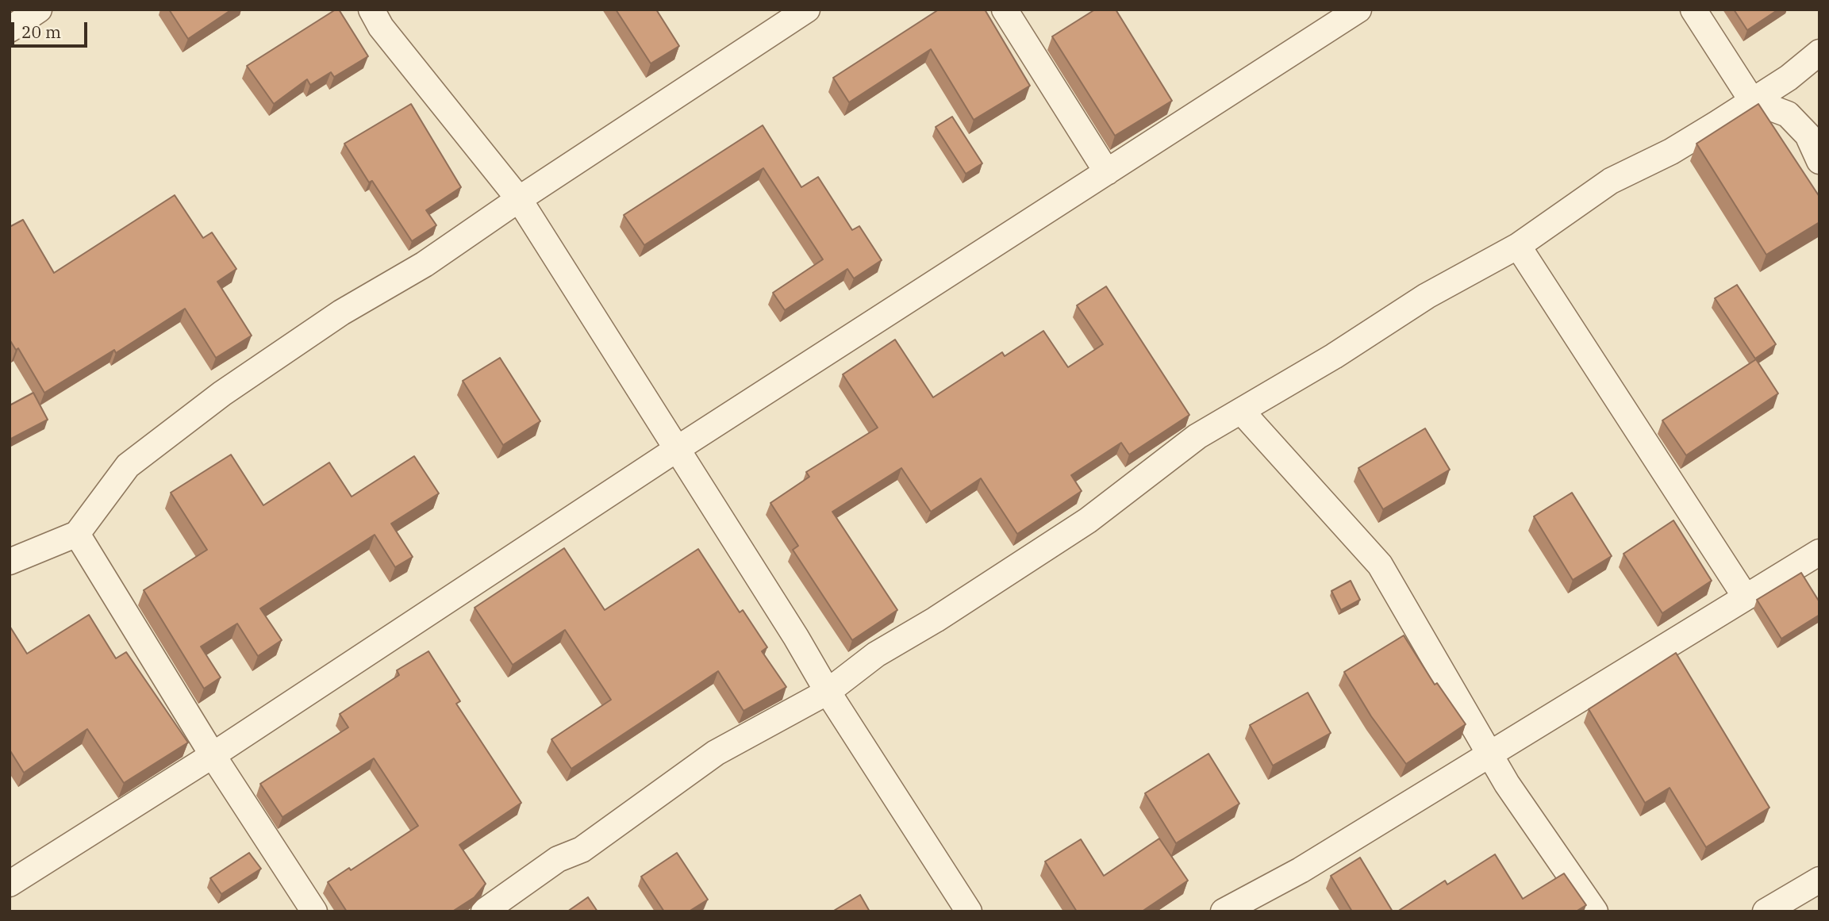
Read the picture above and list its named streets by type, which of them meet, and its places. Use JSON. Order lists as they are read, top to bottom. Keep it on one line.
{"scale_bar":"20 m"}
